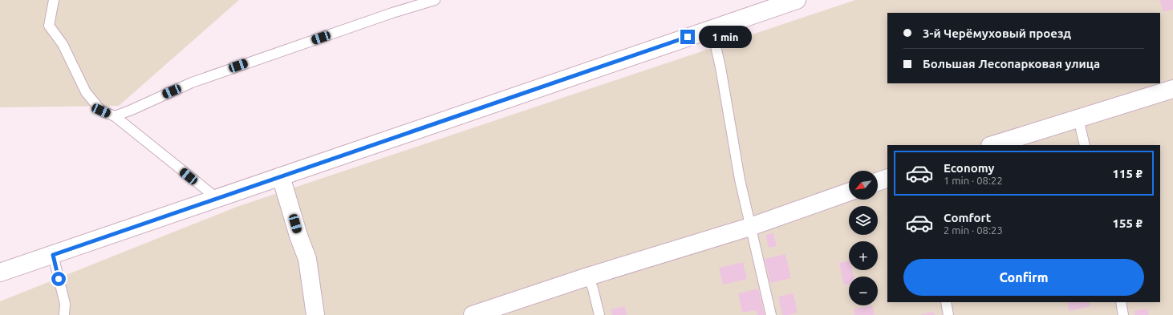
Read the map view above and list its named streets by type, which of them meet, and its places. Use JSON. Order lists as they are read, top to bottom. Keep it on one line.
{"north":"bottom left","page":{"banner":["3-й Черёмуховый проезд","Большая Лесопарковая улица"],"bubble":"1 min","list":[{"name":"Economy","note":"1 min · 08:22","value":"115 ₽"},{"name":"Comfort","note":"2 min · 08:23","value":"155 ₽"}],"map_buttons":["+","−"],"buttons":"Confirm"}}
